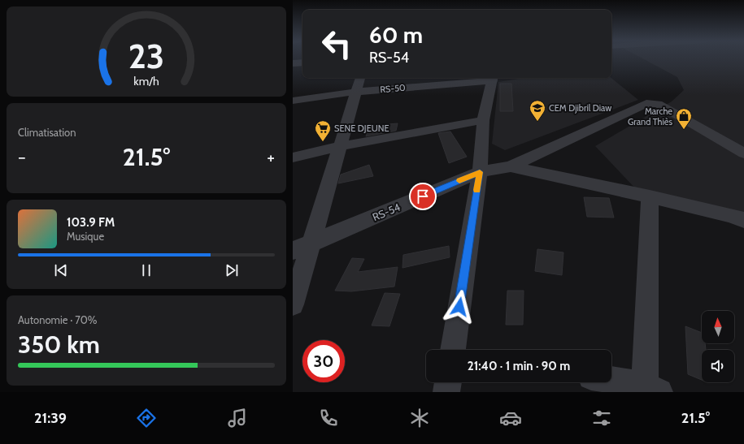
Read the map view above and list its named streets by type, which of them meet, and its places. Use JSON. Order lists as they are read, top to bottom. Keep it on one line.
{"streets":{"street":["RS-50","RS-54"]},"places":{"school or university":["CEM Djibril Diaw"],"shop":["Marche Grand Thiès"],"supermarket":["SENE DJEUNE"]},"north":"top","page":{"turn":["60 m","RS-54"],"tile":["Climatisation",["Autonomie · 70%","350 km"]],"heat":["−","21.5°","+"],"song":["103.9 FM","Musique"],"limit":"30","trip":"21:40 · 1 min · 90 m","tabs":["21:39","21.5°"],"gauge":["23","km/h"]}}
